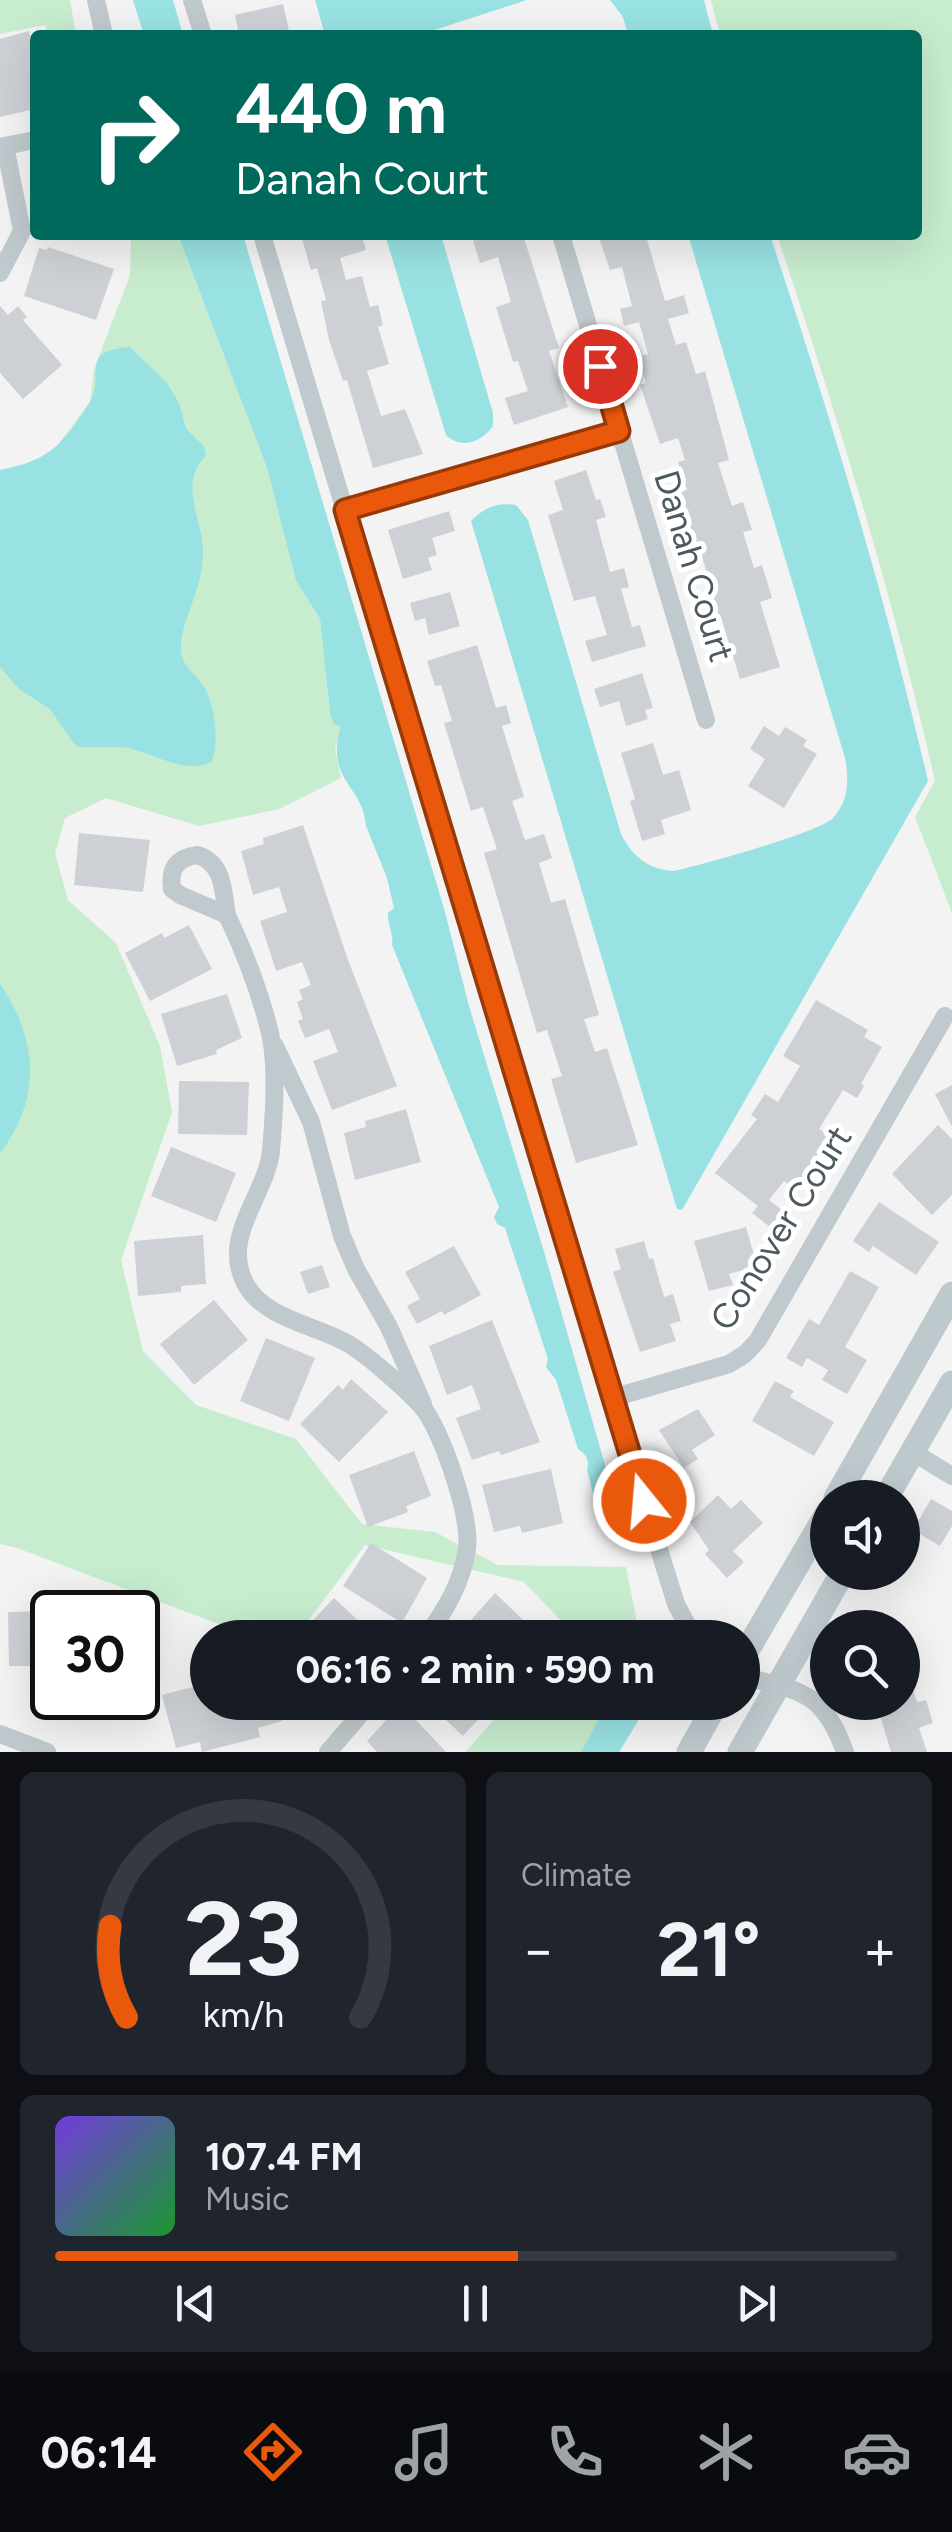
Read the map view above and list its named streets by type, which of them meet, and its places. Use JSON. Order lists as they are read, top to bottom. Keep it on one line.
{"streets":{"street":["Danah Court","Conover Court"]},"page":{"turn":["440 m","Danah Court"],"limit":"30","trip":"06:16 · 2 min · 590 m","tile":"Climate","heat":["−","21°","+"],"song":["107.4 FM","Music"],"tabs":"06:14","gauge":["23","km/h"]}}
